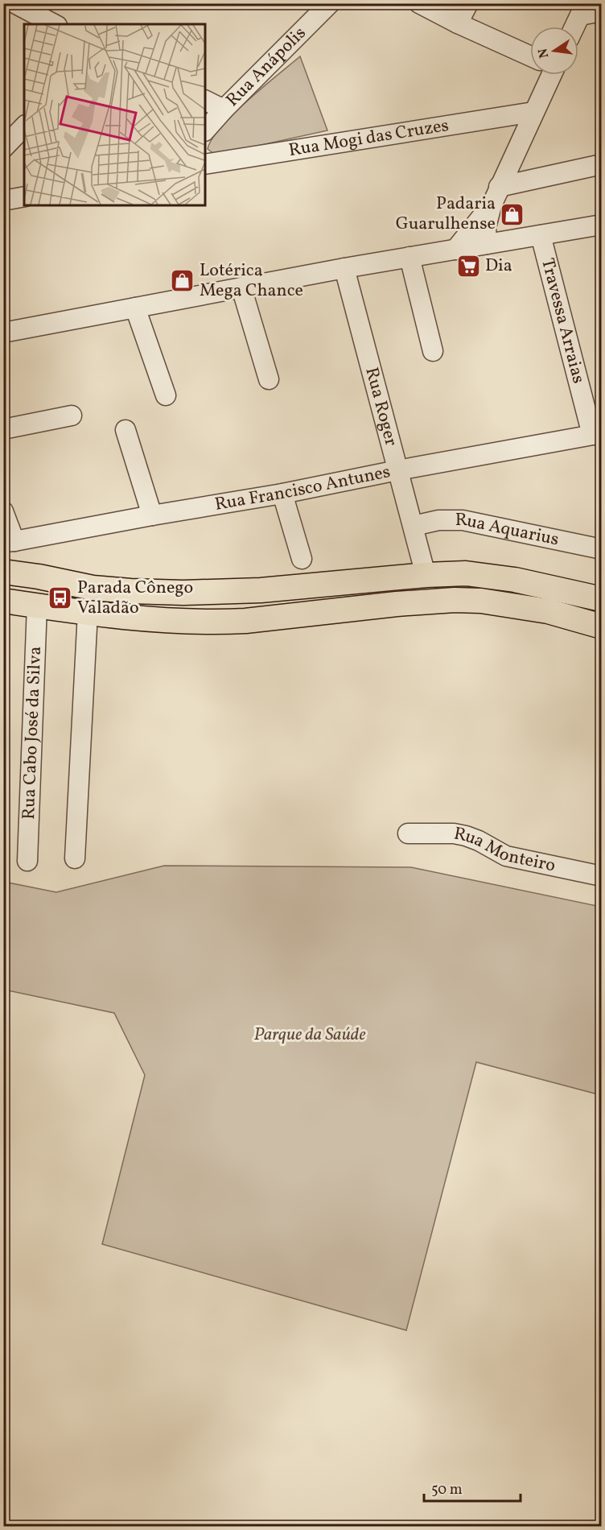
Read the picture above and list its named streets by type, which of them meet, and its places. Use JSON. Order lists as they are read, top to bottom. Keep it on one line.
{"streets":{"street":["Rua Anápolis","Rua Mogi das Cruzes","Travessa Arraias","Rua Roger","Rua Francisco Antunes","Rua Aquarius","Rua Cabo José da Silva","Rua Monteiro"]},"crossings":[["Travessa Arraias","Rua Francisco Antunes"],["Rua Roger","Rua Francisco Antunes"],["Rua Roger","Rua Aquarius"]],"parks":["Parque da Saúde"],"places":{"shop":["Padaria Guarulhense","Lotérica Mega Chance"],"supermarket":["Dia"],"bus stop":["Parada Cônego Valadão"]},"scale_bar":"50 m","north":"left"}
